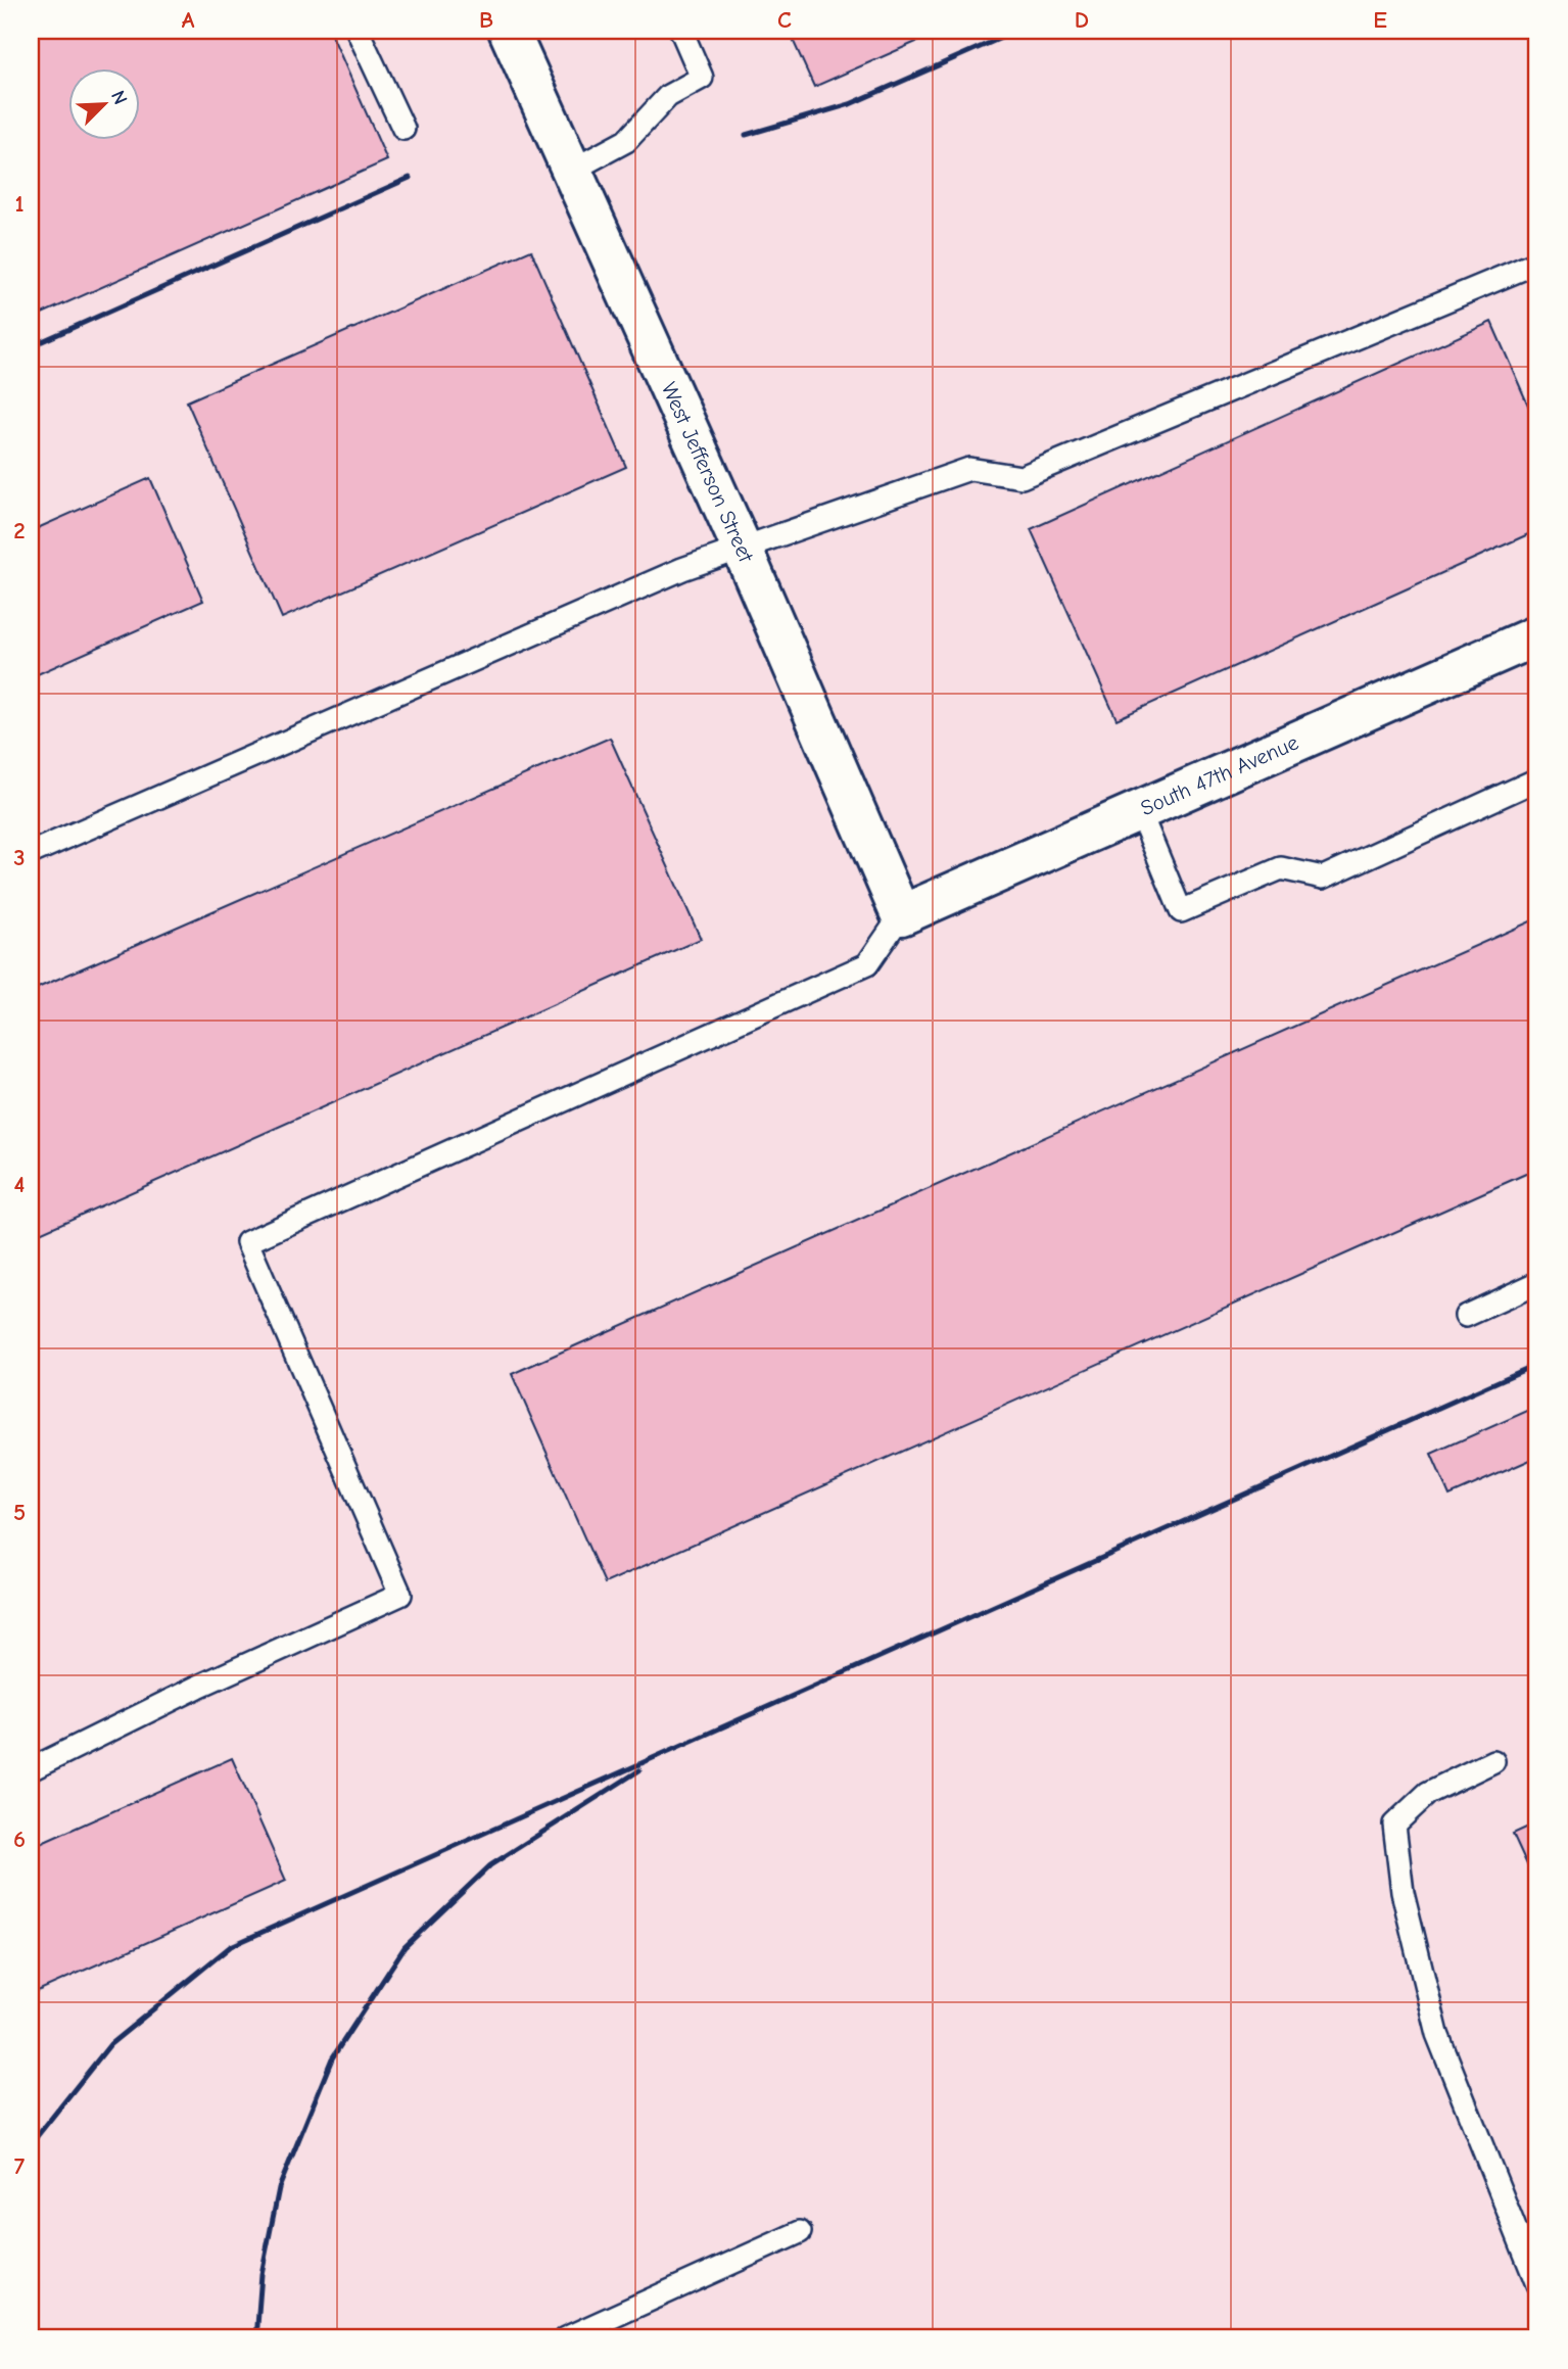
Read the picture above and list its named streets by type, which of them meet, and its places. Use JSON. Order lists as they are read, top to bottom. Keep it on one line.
{"streets":{"street":["West Jefferson Street","South 47th Avenue"]},"crossings":[["West Jefferson Street","South 47th Avenue"]],"north":"top right","grid":{"columns":["A","B","C","D","E"],"rows":["1","2","3","4","5","6","7"]}}
